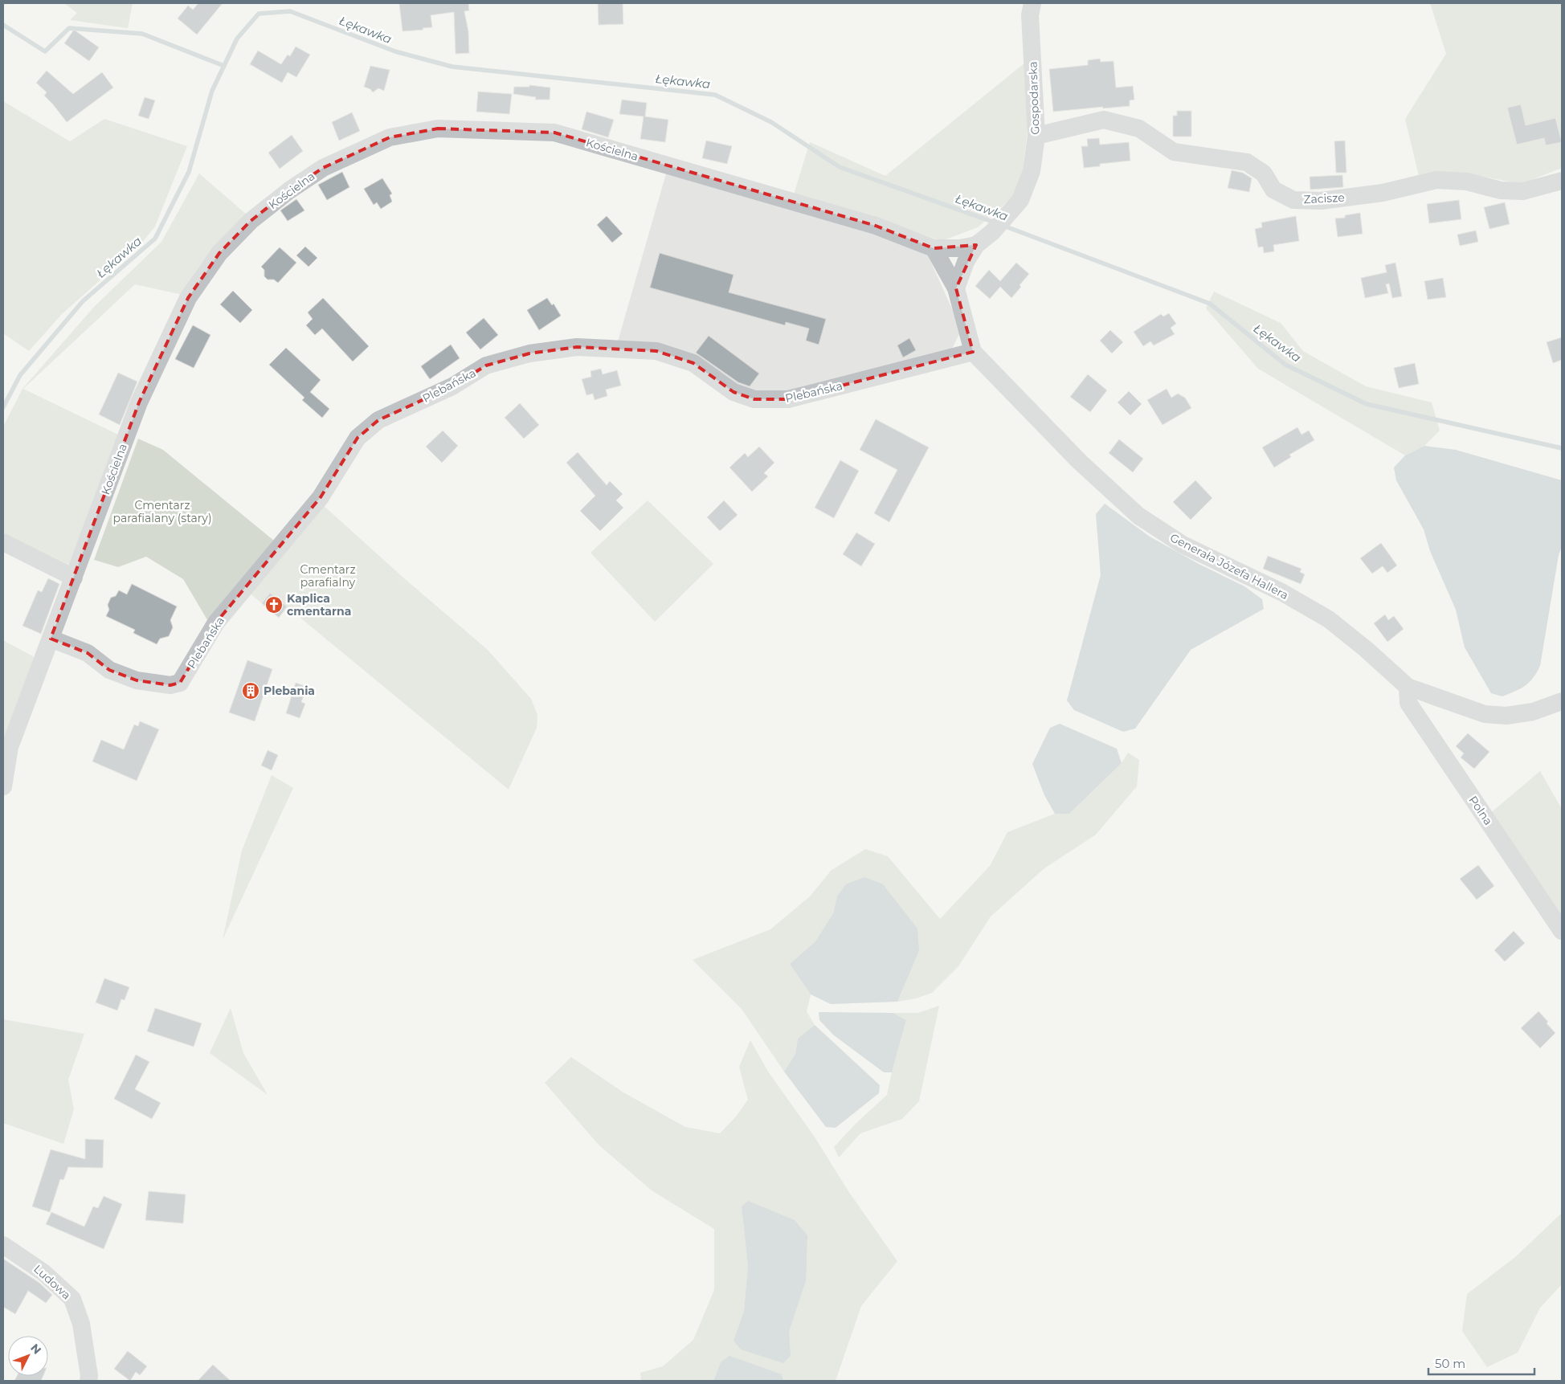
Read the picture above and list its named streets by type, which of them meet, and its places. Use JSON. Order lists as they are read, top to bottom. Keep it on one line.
{"streets":{"street":["Gospodarska","Kościelna","Zacisze","Plebańska","Generała Józefa Hallera","Polna","Ludowa"]},"crossings":[["Gospodarska","Zacisze"],["Kościelna","Plebańska"],["Kościelna","Generała Józefa Hallera"],["Plebańska","Generała Józefa Hallera"],["Generała Józefa Hallera","Polna"]],"water":["Łękawka"],"parks":["Cmentarz parafialany (stary)","Cmentarz parafialny"],"places":{"church":["Kaplica cmentarna"],"building":["Plebania"]},"scale_bar":"50 m","north":"top right"}
